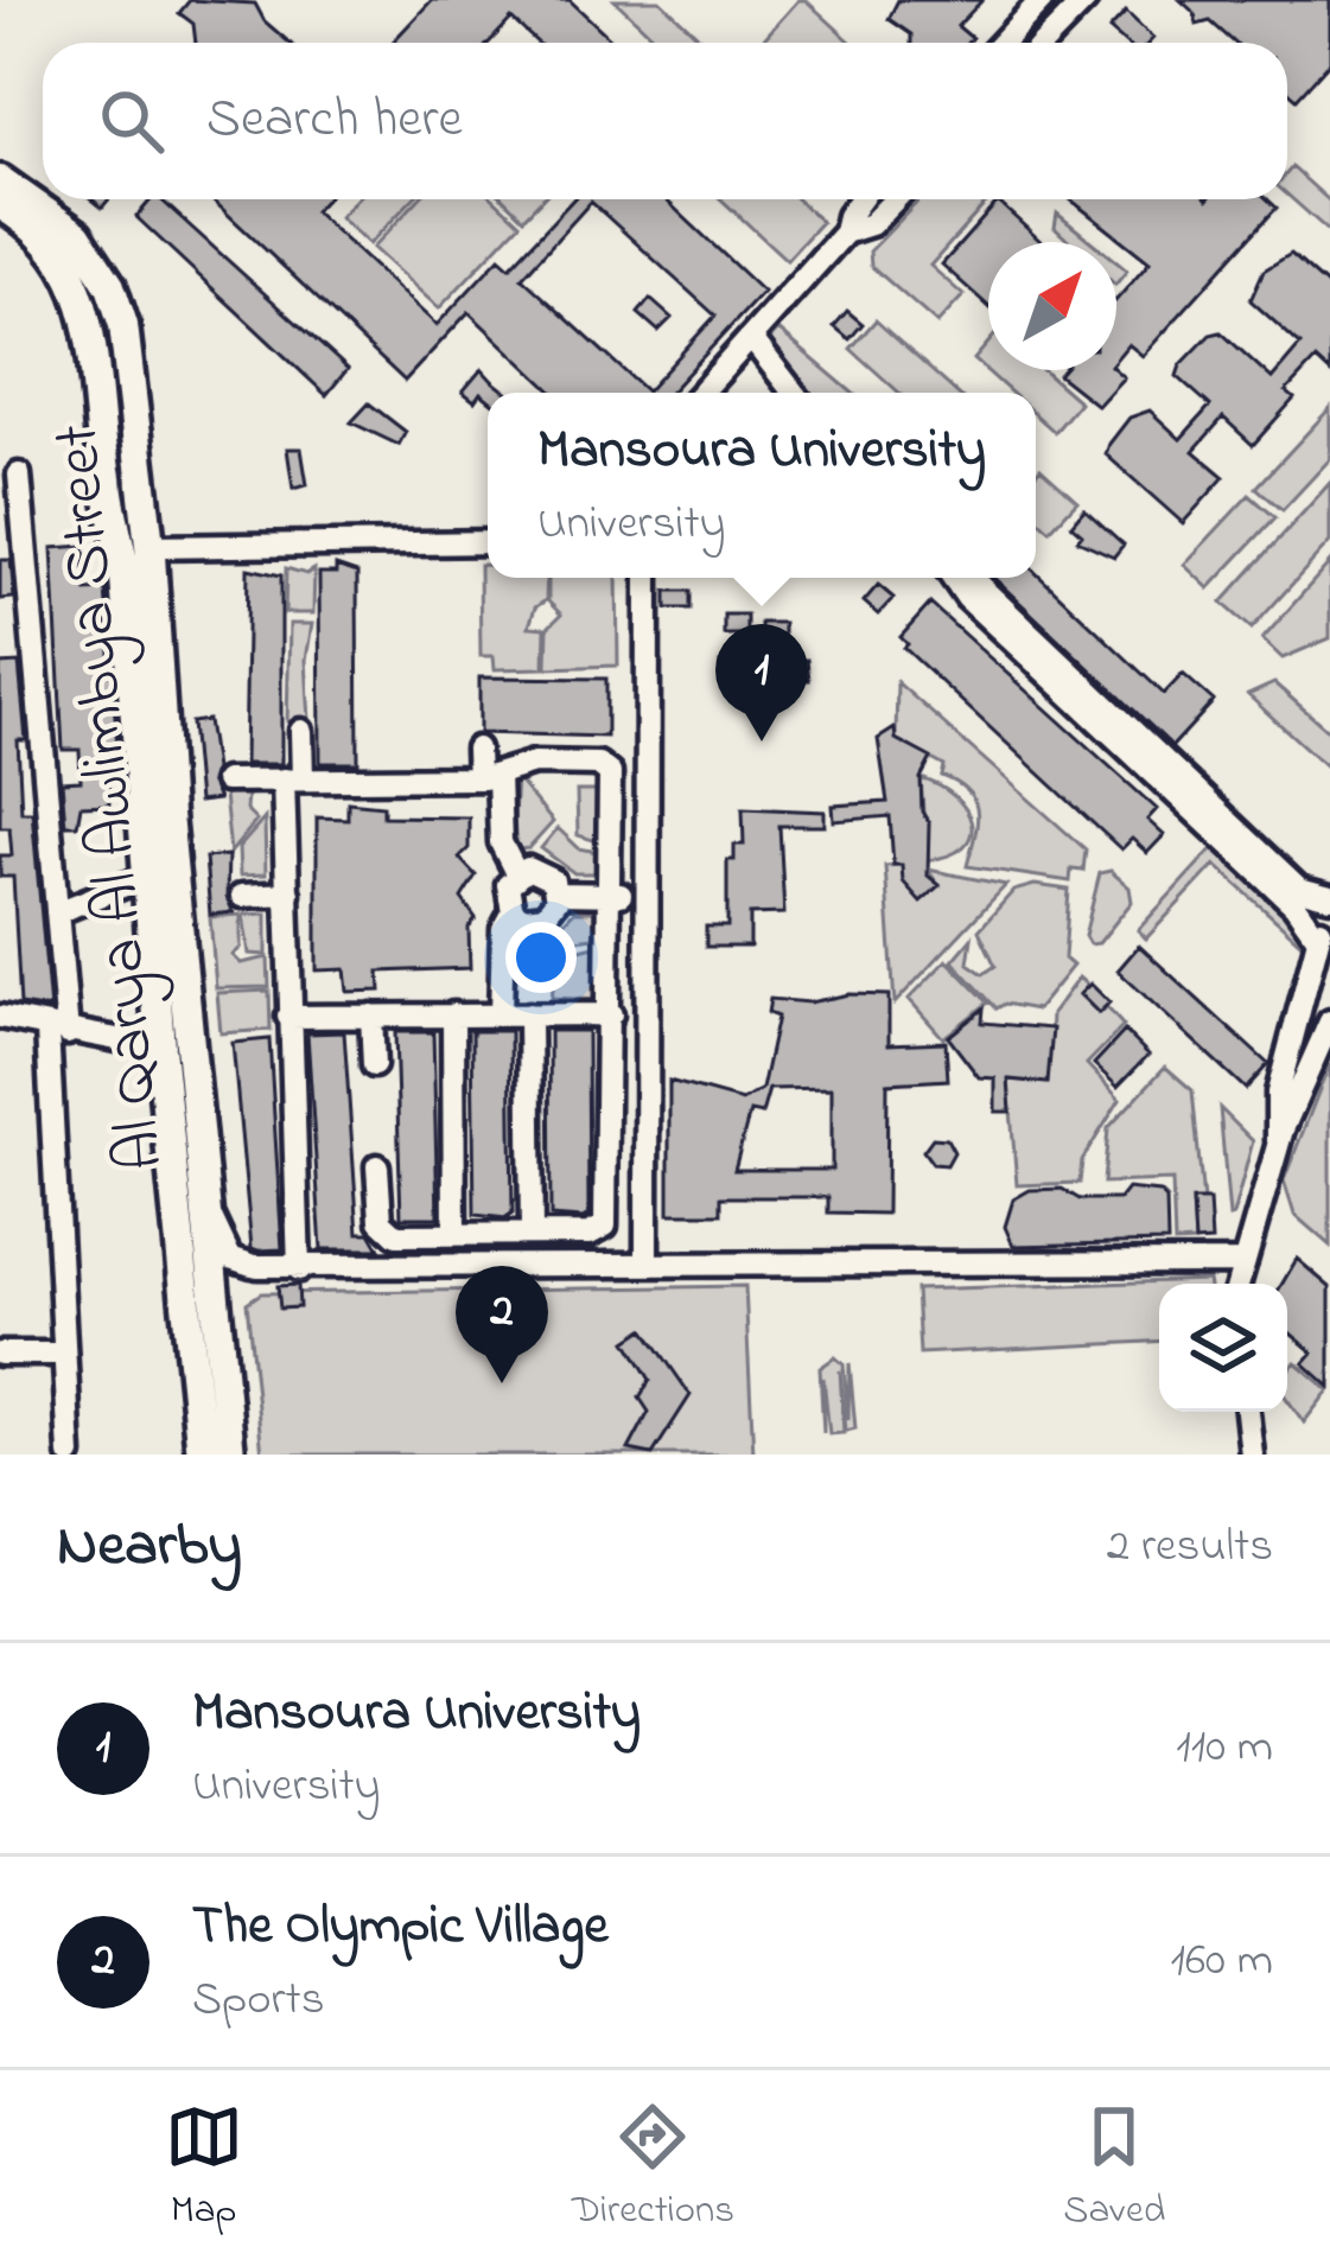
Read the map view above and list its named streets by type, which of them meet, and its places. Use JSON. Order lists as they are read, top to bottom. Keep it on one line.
{"streets":{"main road":["Al Qarya Al Awlimbya Street"]},"north":"top right","page":{"search":"Search here","popup":["Mansoura University","University"],"pins":["1","2"],"heading":["Nearby","2 results"],"list":[{"mark":"1","name":"Mansoura University","note":"University","value":"110 m"},{"mark":"2","name":"The Olympic Village","note":"Sports","value":"160 m"}],"nav":["Map","Directions","Saved"]}}
